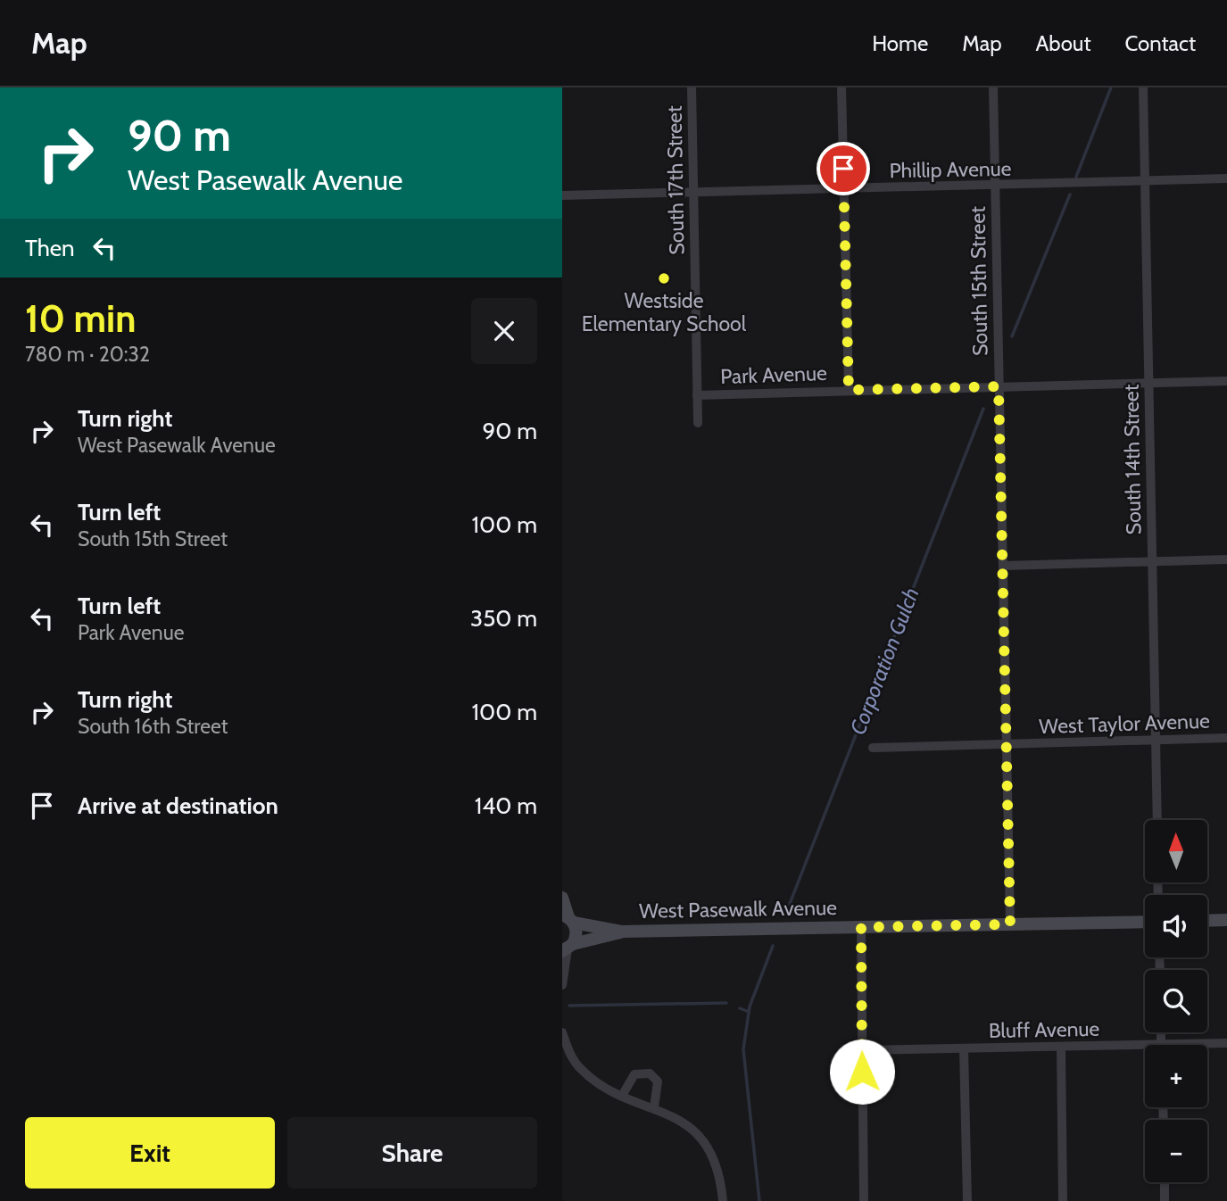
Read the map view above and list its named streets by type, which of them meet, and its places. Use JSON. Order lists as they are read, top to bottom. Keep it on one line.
{"streets":{"street":["Phillip Avenue","South 17th Street","South 15th Street","Park Avenue","South 14th Street","West Taylor Avenue","West Pasewalk Avenue","Bluff Avenue"]},"crossings":[["Phillip Avenue","South 17th Street"],["Phillip Avenue","South 15th Street"],["Phillip Avenue","South 14th Street"],["South 17th Street","Park Avenue"],["South 15th Street","Park Avenue"],["South 15th Street","West Taylor Avenue"],["South 15th Street","West Pasewalk Avenue"],["Park Avenue","South 14th Street"],["South 14th Street","West Taylor Avenue"]],"water":["Corporation Gulch"],"places":["Westside Elementary School"],"north":"top","page":{"header":"Map","nav":["Home","Map","About","Contact"],"turn":["90 m","West Pasewalk Avenue"],"then":"Then","heading":["10 min","780 m · 20:32"],"list":[{"name":"Turn right","note":"West Pasewalk Avenue","value":"90 m"},{"name":"Turn left","note":"South 15th Street","value":"100 m"},{"name":"Turn left","note":"Park Avenue","value":"350 m"},{"name":"Turn right","note":"South 16th Street","value":"100 m"},{"name":"Arrive at destination","value":"140 m"}],"map_buttons":["+","−"],"buttons":["Exit","Share"]}}
